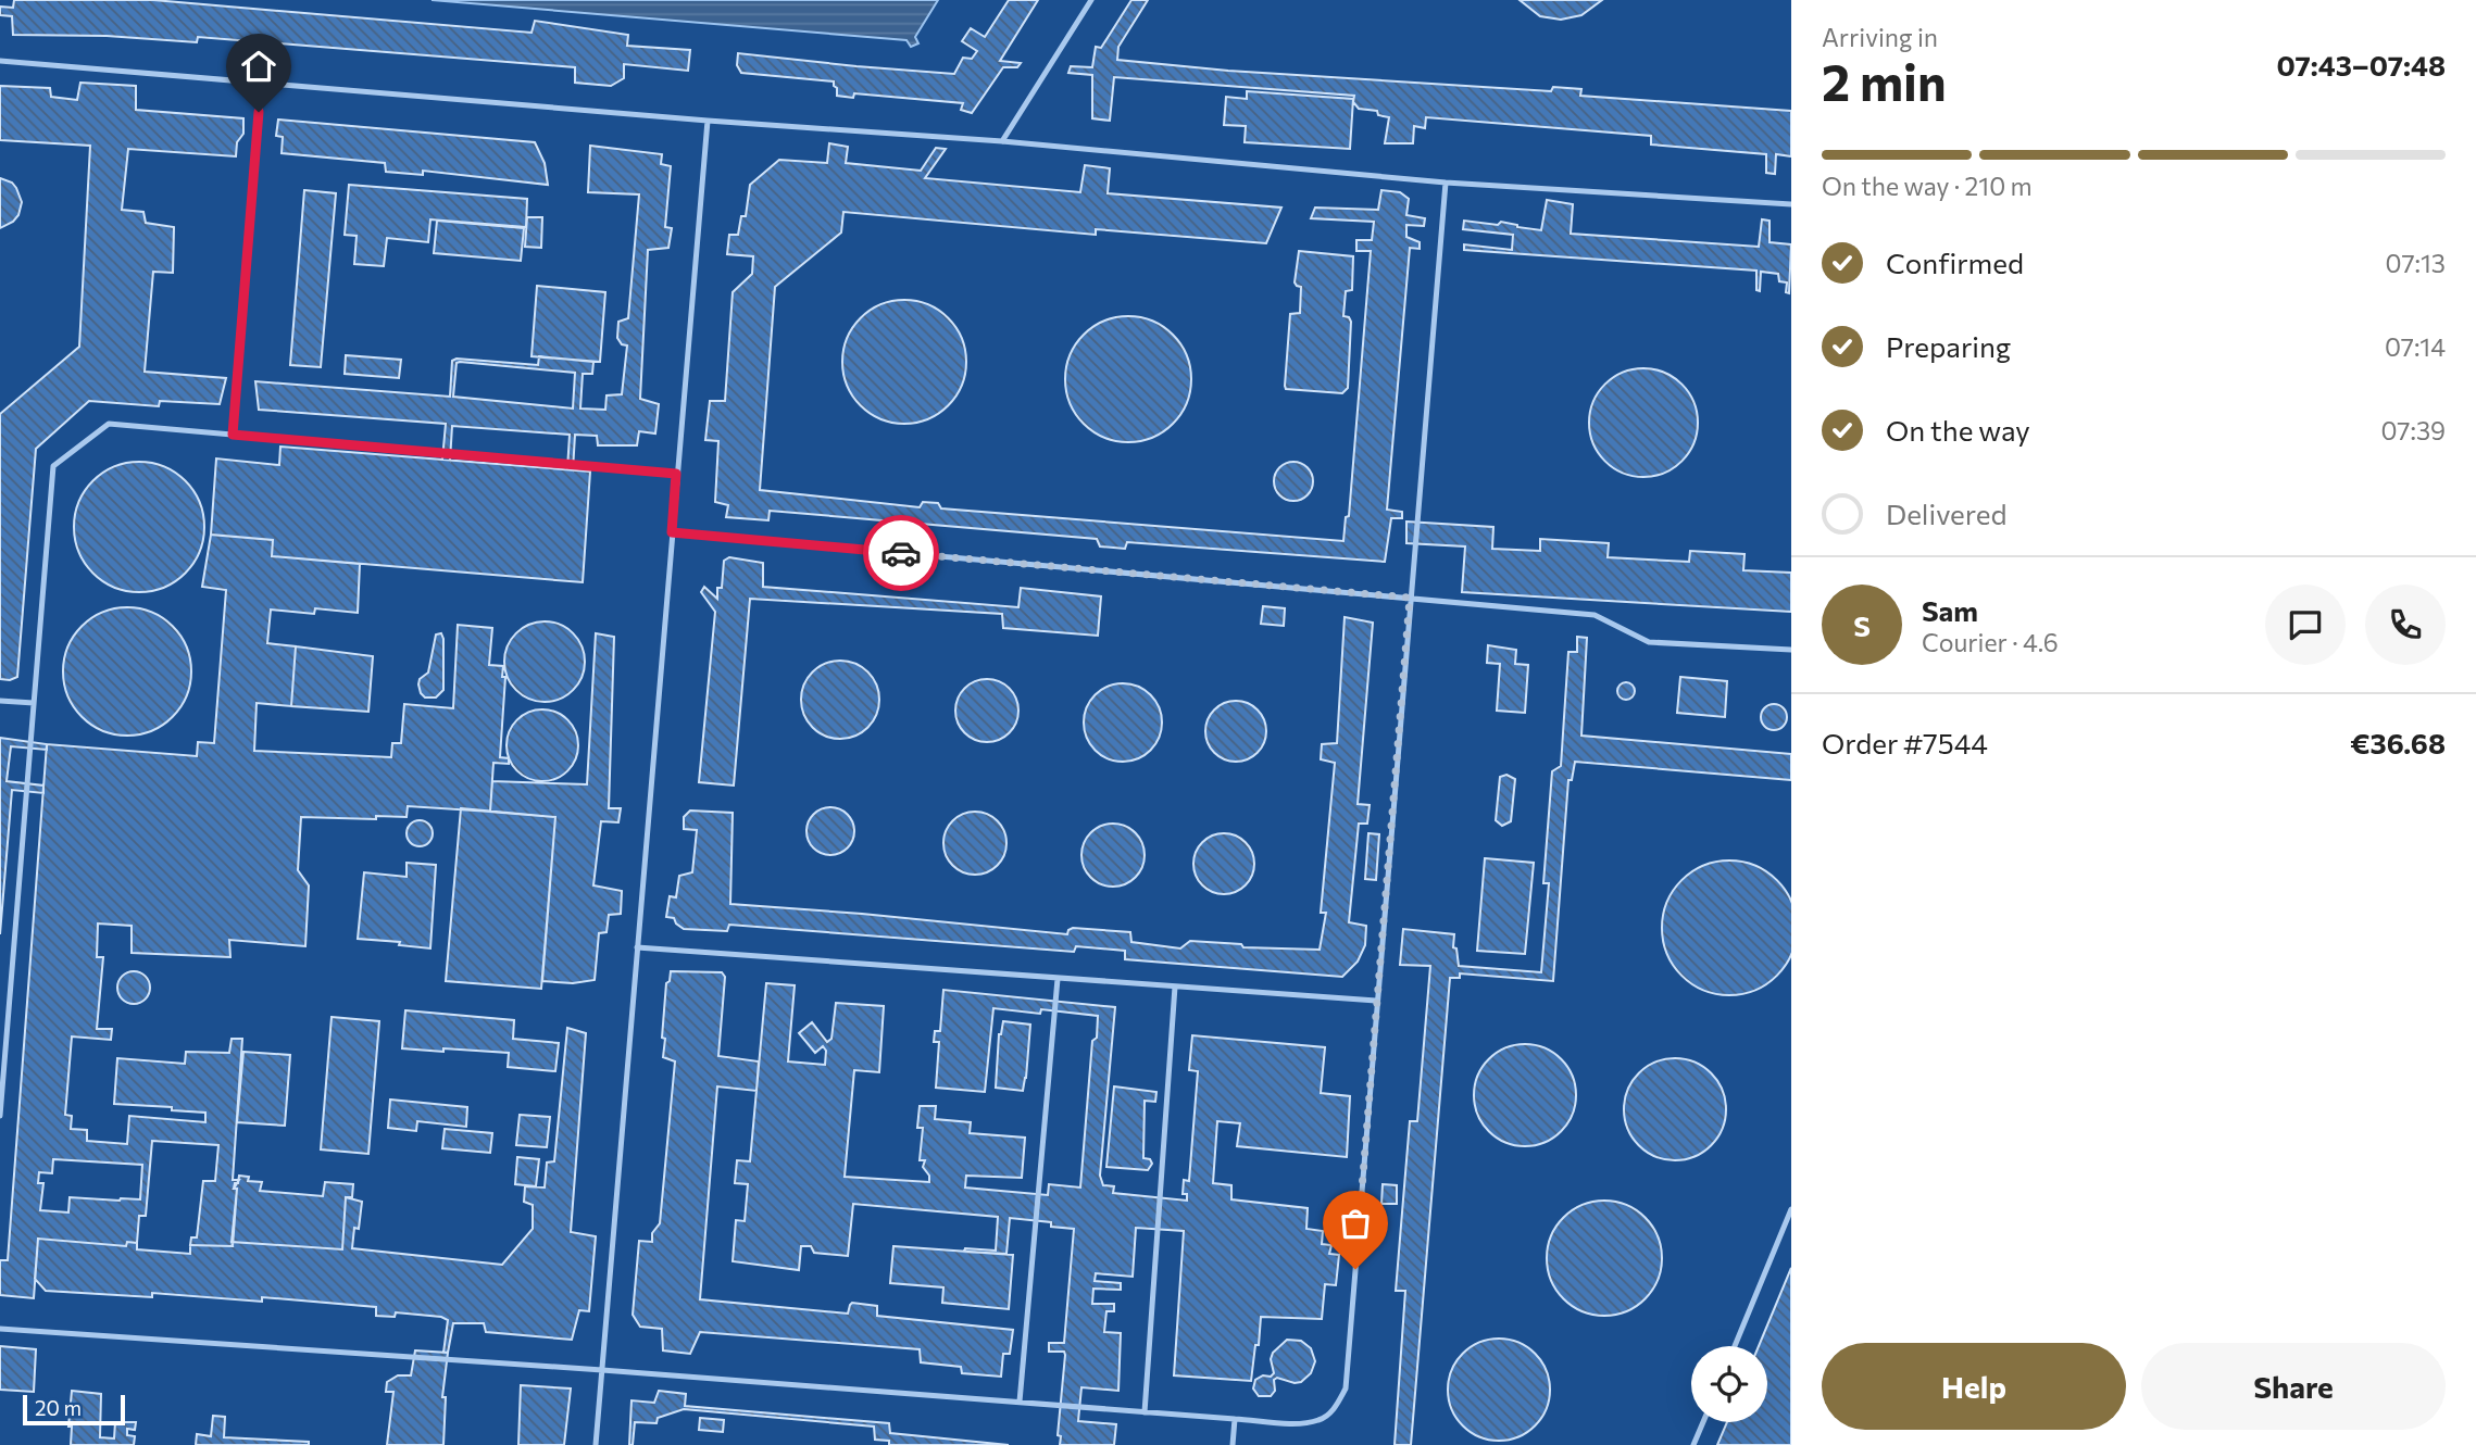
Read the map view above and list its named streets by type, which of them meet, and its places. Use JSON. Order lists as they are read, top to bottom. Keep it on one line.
{"scale_bar":"20 m","page":{"heading":["2 min","Arriving in","07:43–07:48"],"panel":["Sam","Courier · 4.6","Order #7544","€36.68"],"bar":"On the way · 210 m","list":[["Confirmed","07:13"],["Preparing","07:14"],["On the way","07:39"],"Delivered"],"round":"S","buttons":["Help","Share"],"scale":"20 m"}}
